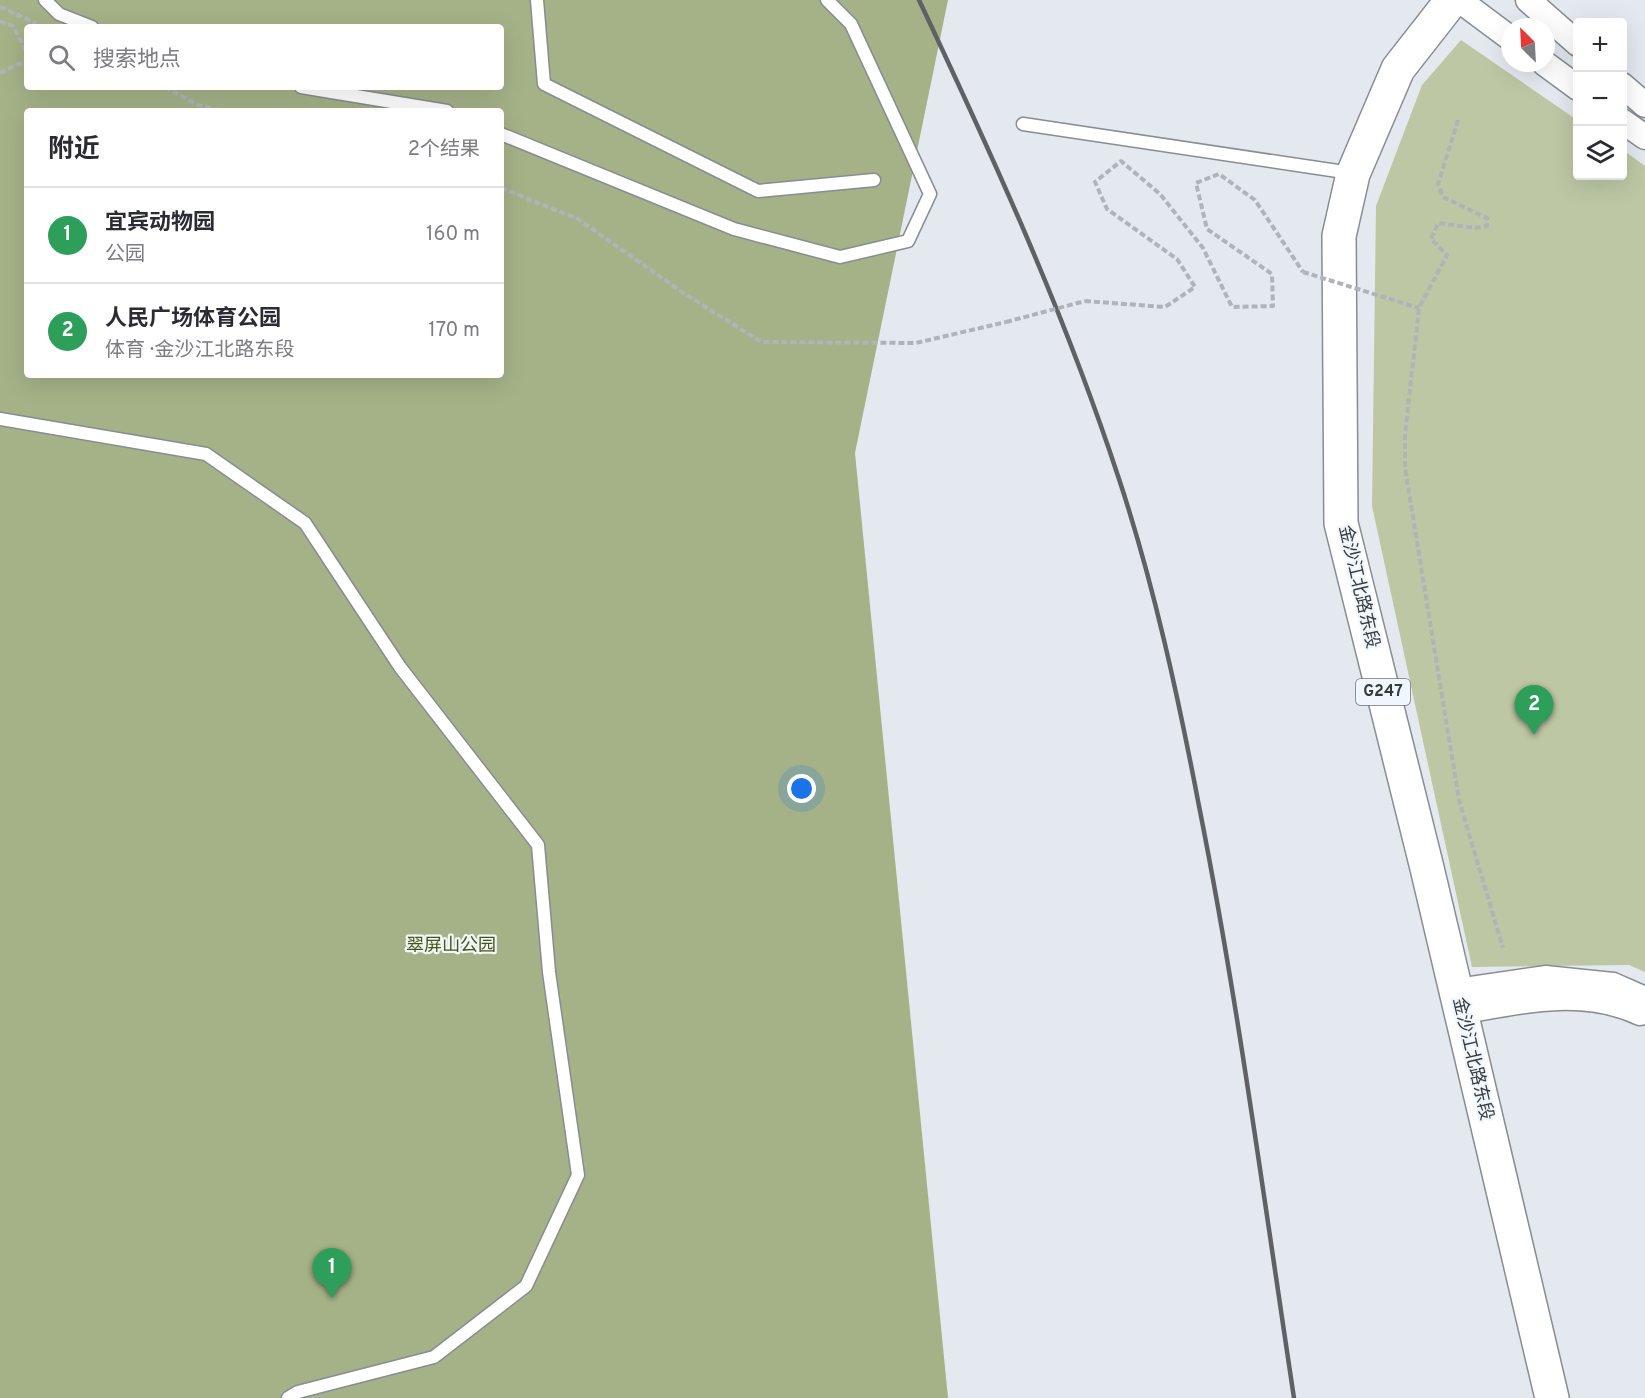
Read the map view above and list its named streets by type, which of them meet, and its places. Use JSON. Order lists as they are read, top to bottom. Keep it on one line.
{"streets":{"highway":["金沙江北路东段","G247"]},"parks":["翠屏山公园"],"north":"top left","page":{"map_buttons":["+","−"],"search":"搜索地点","heading":["附近","2个结果"],"list":[{"mark":"1","name":"宜宾动物园","note":"公园","value":"160 m"},{"mark":"2","name":"人民广场体育公园","note":"体育 · 金沙江北路东段","value":"170 m"}],"pins":["2","1"]}}
